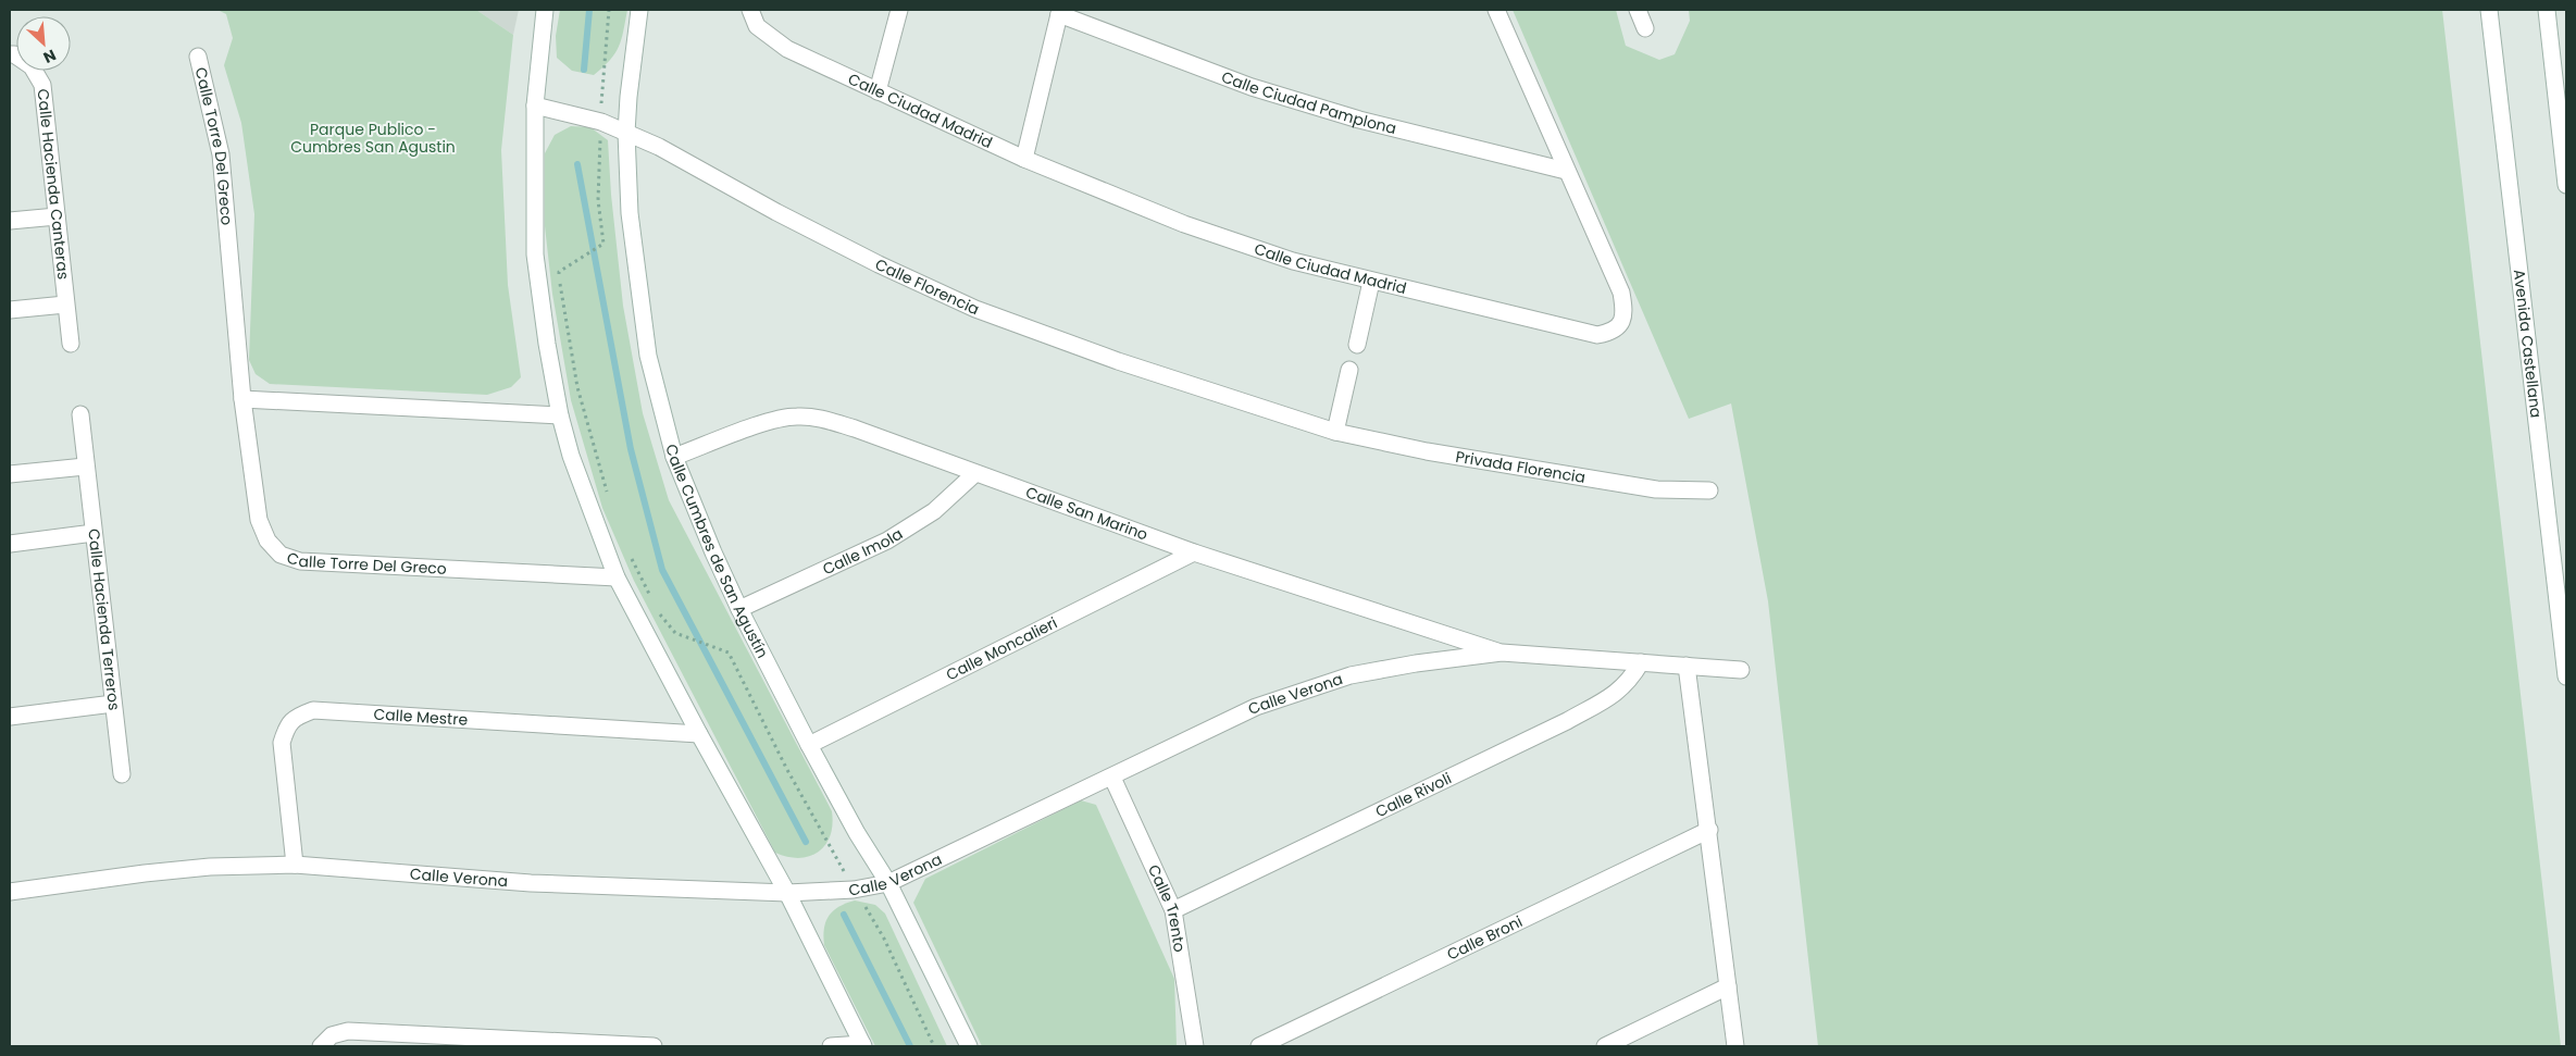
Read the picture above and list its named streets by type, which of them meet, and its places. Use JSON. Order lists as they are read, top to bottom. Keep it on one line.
{"streets":{"street":["Calle Ciudad Pamplona","Calle Ciudad Madrid","Calle Torre Del Greco","Calle Hacienda Canteras","Calle Florencia","Avenida Castellana","Privada Florencia","Calle San Marino","Calle Cumbres de San Agustín","Calle Imola","Calle Hacienda Terreros","Calle Moncalieri","Calle Verona","Calle Mestre","Calle Rivoli","Calle Trento","Calle Broni"]},"crossings":[["Calle Ciudad Pamplona","Calle Ciudad Madrid"],["Calle Florencia","Privada Florencia"],["Calle Florencia","Calle Cumbres de San Agustín"],["Calle San Marino","Calle Cumbres de San Agustín"],["Calle San Marino","Calle Imola"],["Calle San Marino","Calle Moncalieri"],["Calle San Marino","Calle Verona"],["Calle Cumbres de San Agustín","Calle Imola"],["Calle Cumbres de San Agustín","Calle Moncalieri"],["Calle Cumbres de San Agustín","Calle Verona"],["Calle Verona","Calle Mestre"],["Calle Verona","Calle Rivoli"],["Calle Verona","Calle Trento"],["Calle Rivoli","Calle Trento"]],"parks":["Parque Publico - Cumbres San Agustin"],"north":"bottom right"}
